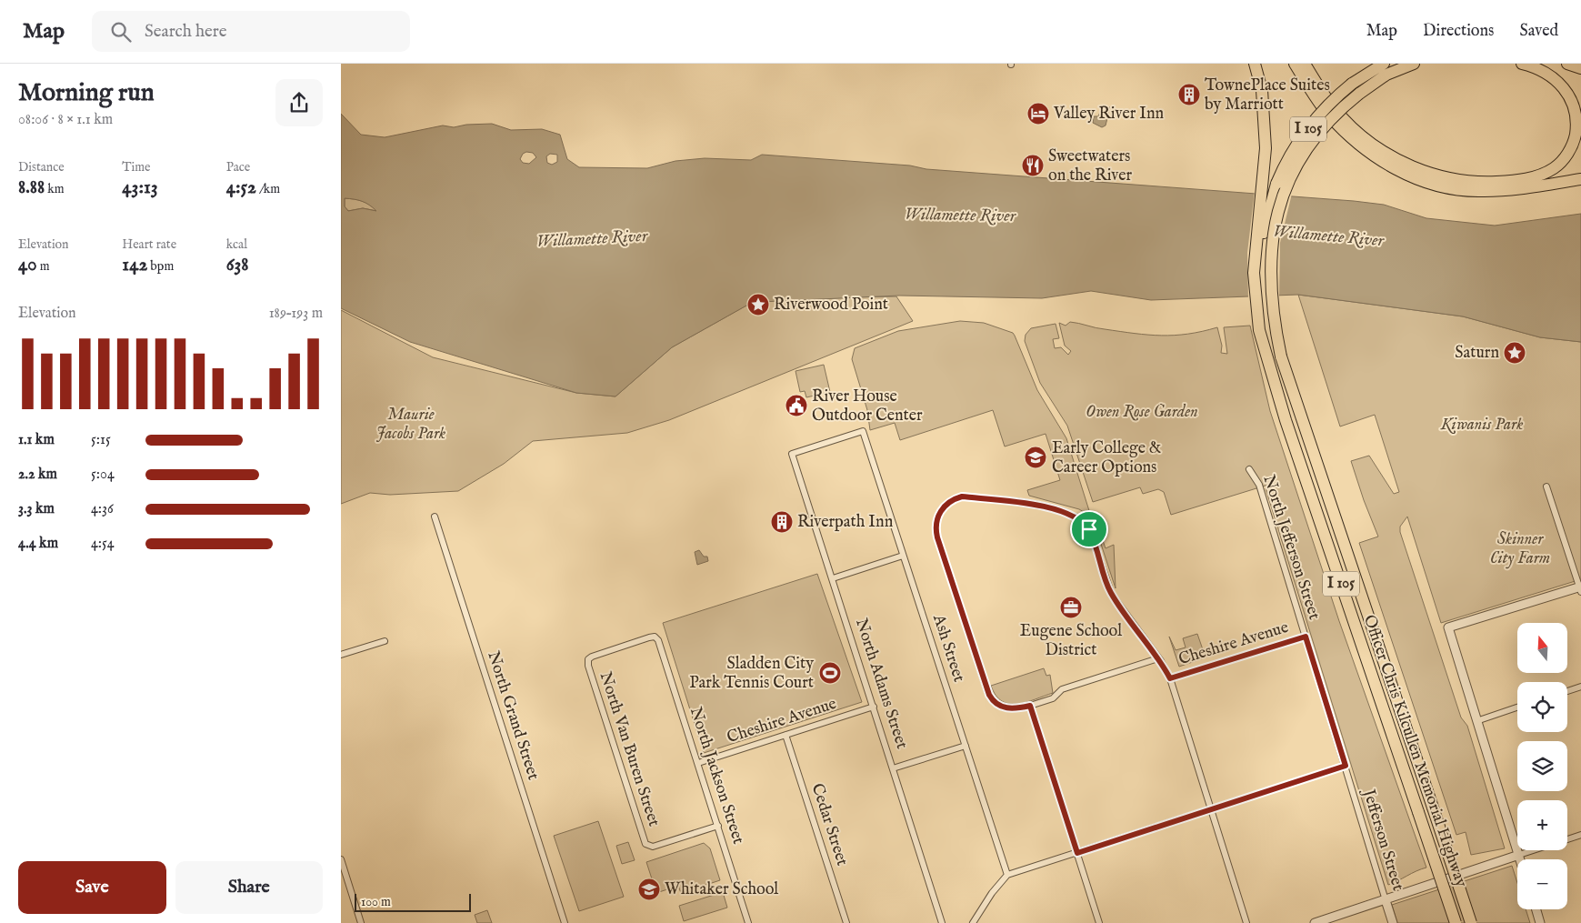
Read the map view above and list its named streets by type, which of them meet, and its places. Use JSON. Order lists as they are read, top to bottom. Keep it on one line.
{"streets":{"highway":["I 105","Officer Chris Kilcullen Memorial Highway"],"street":["North Jefferson Street","Cheshire Avenue","Ash Street","North Adams Street","North Grand Street","North Van Buren Street","North Jackson Street","Cedar Street","Jefferson Street"]},"crossings":[["I 105","Officer Chris Kilcullen Memorial Highway"],["North Jefferson Street","Cheshire Avenue"],["North Jefferson Street","Jefferson Street"],["Cheshire Avenue","North Adams Street"],["Cheshire Avenue","North Jackson Street"],["Cheshire Avenue","Cedar Street"],["Ash Street","North Adams Street"],["North Van Buren Street","North Jackson Street"]],"water":["Willamette River"],"parks":["Owen Rose Garden","Maurie Jacobs Park","Kiwanis Park","Skinner City Farm"],"places":{"building":["TownePlace Suites by Marriott","Riverpath Inn"],"hotel":["Valley River Inn"],"restaurant":["Sweetwaters on the River"],"place":["Riverwood Point","Saturn"],"public building":["River House Outdoor Center"],"school or university":["Early College & Career Options","Whitaker School"],"office":["Eugene School District"],"sports":["Sladden City Park Tennis Court"]},"scale_bar":"100 m","north":"top","page":{"header":"Map","search":"Search here","nav":["Map","Directions","Saved"],"heading":["Morning run","08:06 · 8 × 1.1 km"],"stats":[["Distance","8.88 km"],["Time","43:13"],["Pace","4:52 /km"],["Elevation","40 m"],["Heart rate","142 bpm"],["kcal","638"]],"chart":["Elevation","189–193 m"],"list":[{"name":"1.1 km","note":"5:15"},{"name":"2.2 km","note":"5:04"},{"name":"3.3 km","note":"4:36"},{"name":"4.4 km","note":"4:54"}],"map_buttons":["+","−"],"buttons":["Save","Share"],"scale":"100 m"}}
